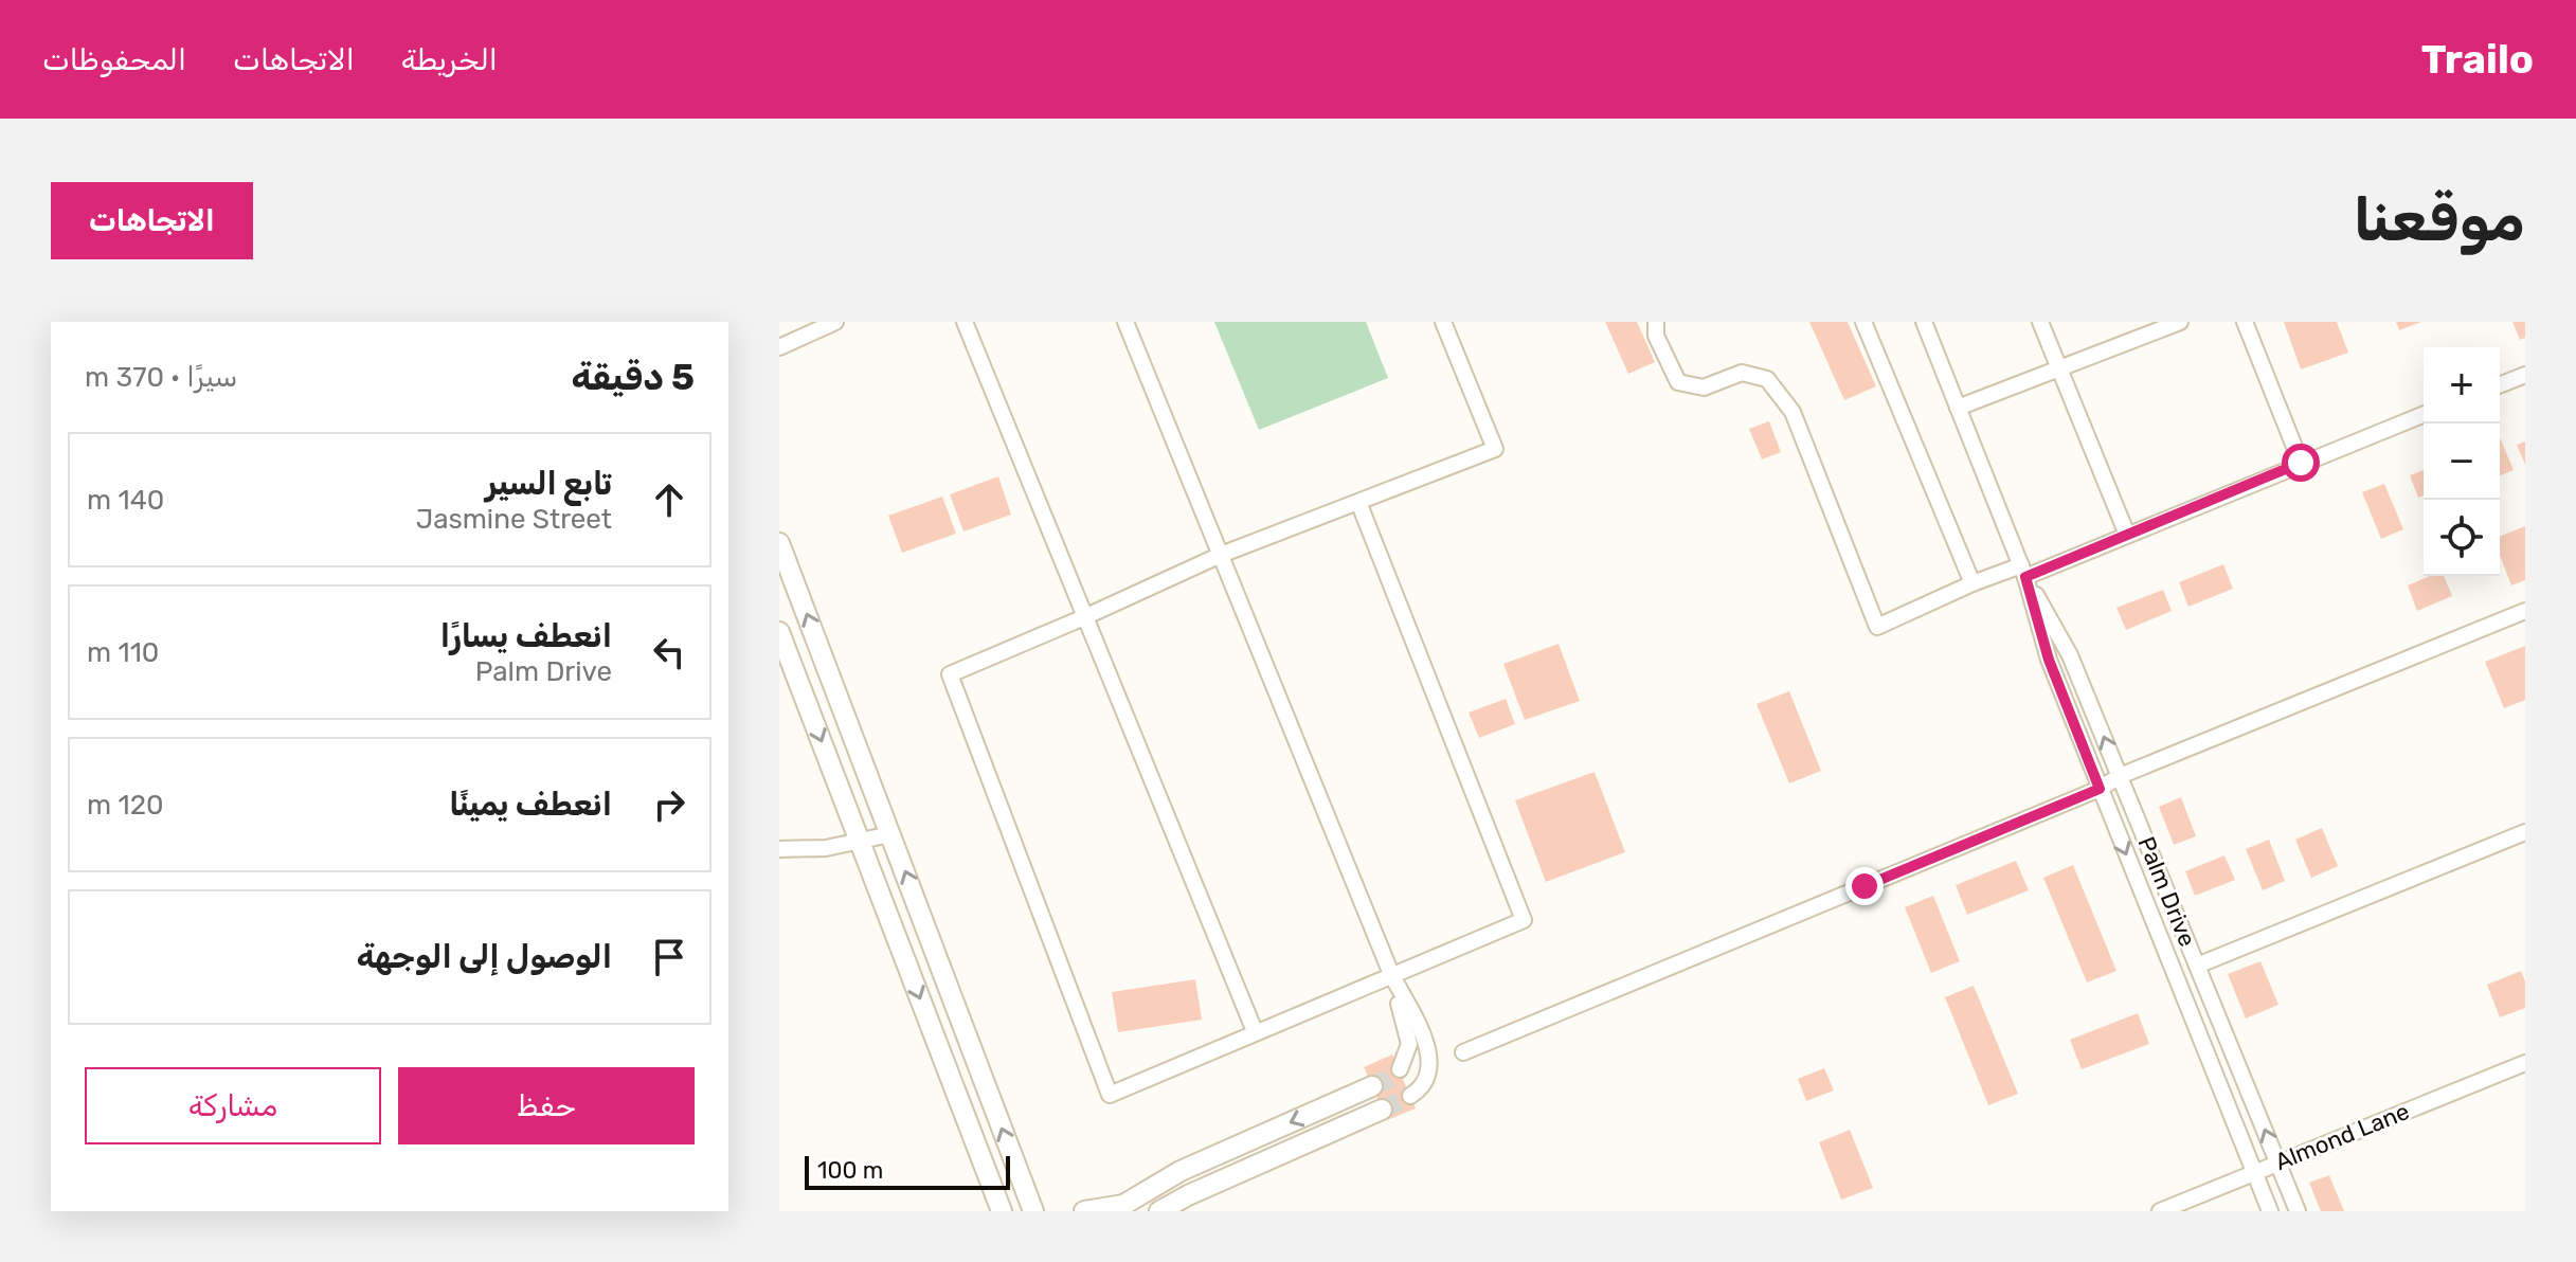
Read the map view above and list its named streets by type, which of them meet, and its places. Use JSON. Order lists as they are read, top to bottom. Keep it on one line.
{"streets":{"street":["Palm Drive","Almond Lane"]},"crossings":[["Palm Drive","Almond Lane"]],"scale_bar":"100 m","page":{"header":"Trailo","nav":["الخريطة","الاتجاهات","المحفوظات"],"buttons":["الاتجاهات",["حفظ","مشاركة"]],"title":"موقعنا","heading":["5 دقيقة","سيرًا · 370 m"],"map_buttons":["+","−"],"list":[["تابع السير","Jasmine Street","140 m"],["انعطف يسارًا","Palm Drive","110 m"],["انعطف يمينًا","120 m"],"الوصول إلى الوجهة"],"scale":"100 m"}}
